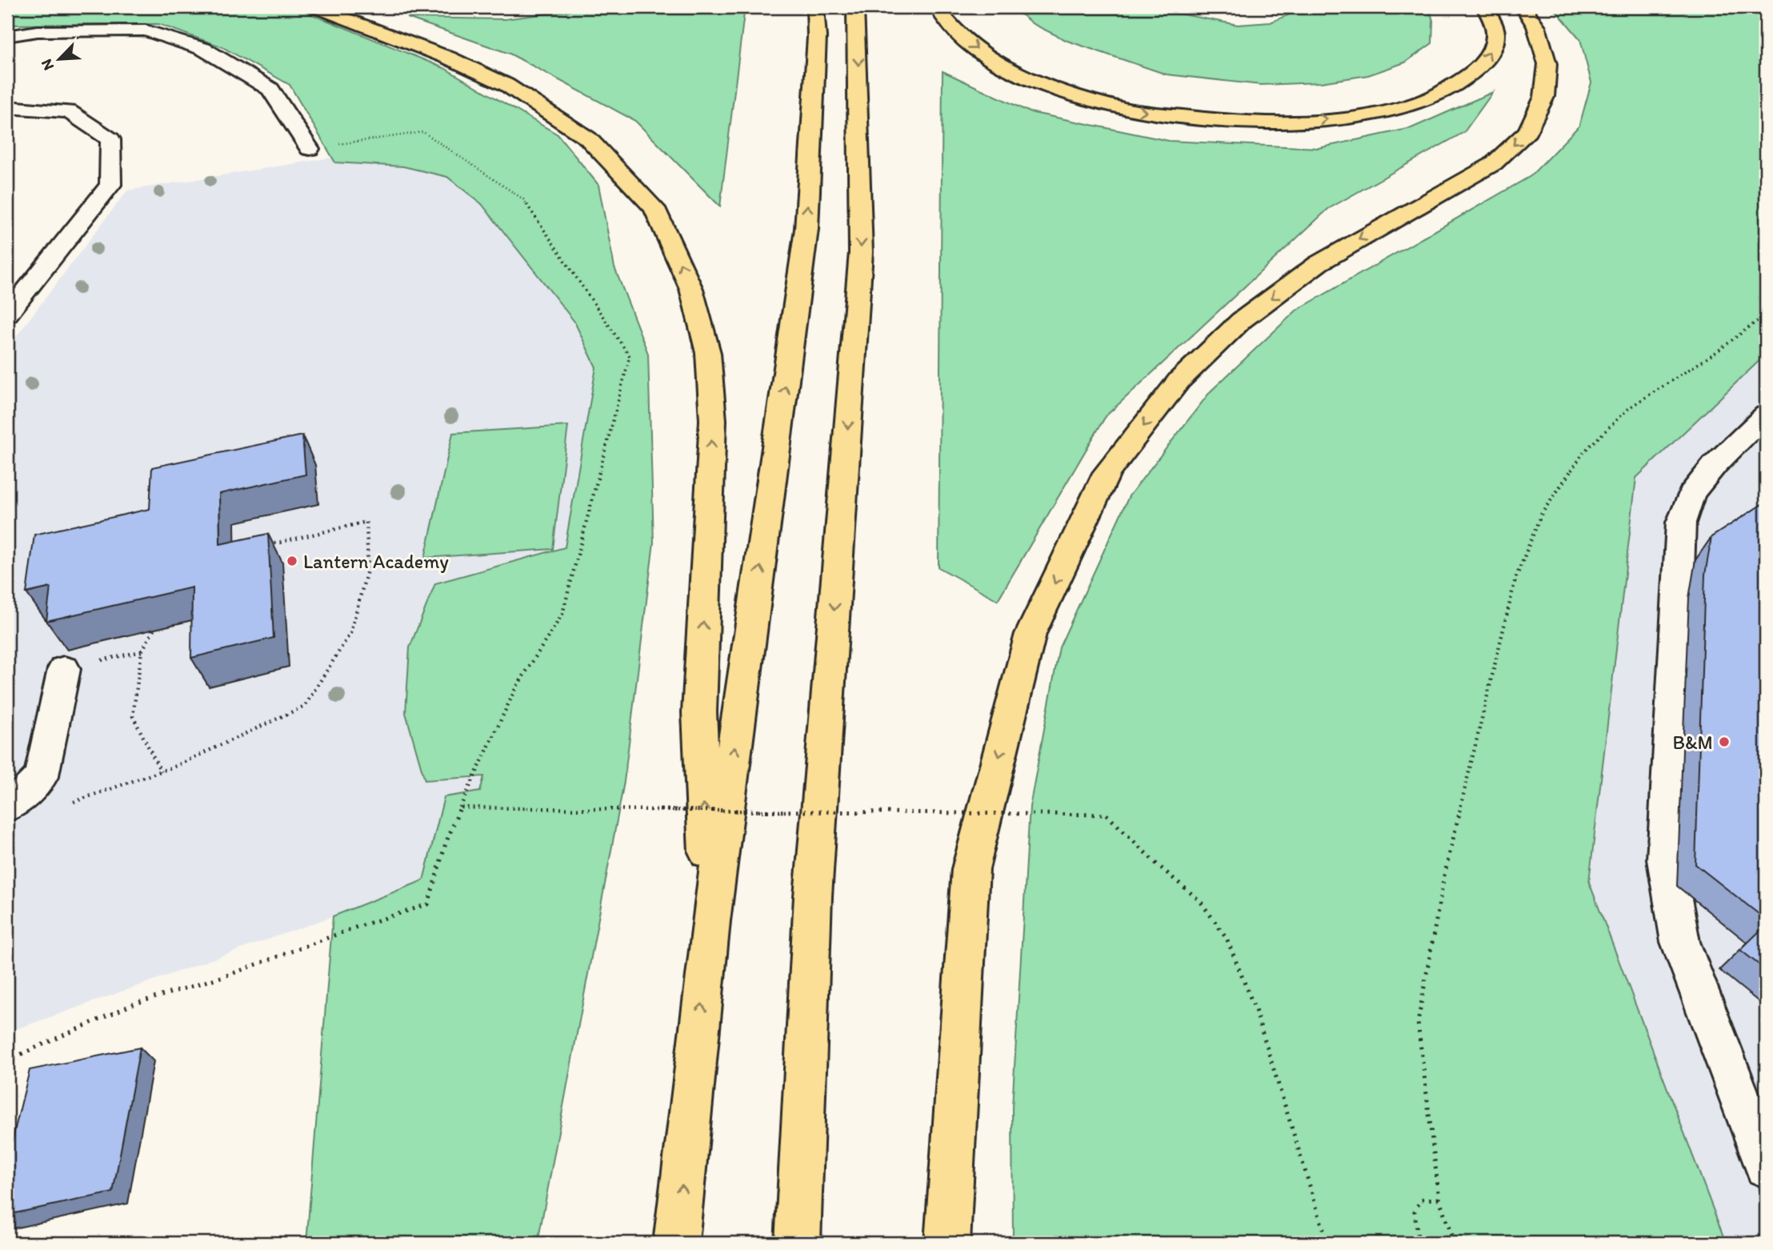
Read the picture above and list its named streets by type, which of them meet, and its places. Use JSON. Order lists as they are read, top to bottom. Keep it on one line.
{"places":["Lantern Academy","B&M"],"north":"bottom left"}
